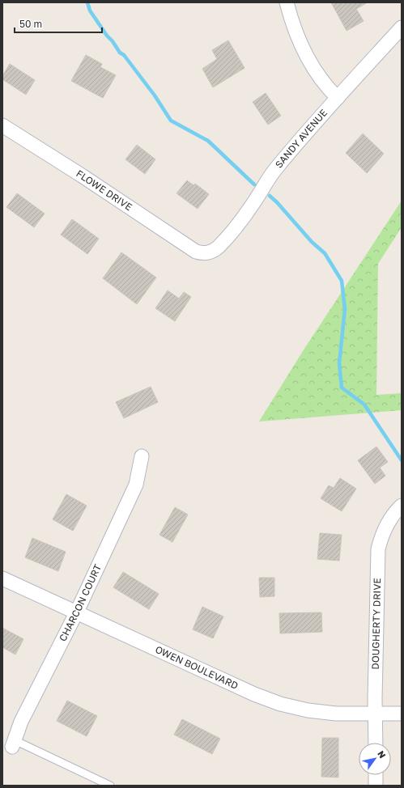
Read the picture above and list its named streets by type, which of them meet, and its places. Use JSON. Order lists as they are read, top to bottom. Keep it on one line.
{"streets":{"street":["SANDY AVENUE","FLOWE DRIVE","CHARCON COURT","DOUGHERTY DRIVE","OWEN BOULEVARD"]},"crossings":[["SANDY AVENUE","FLOWE DRIVE"],["CHARCON COURT","OWEN BOULEVARD"],["DOUGHERTY DRIVE","OWEN BOULEVARD"]],"scale_bar":"50 m","north":"top right"}
